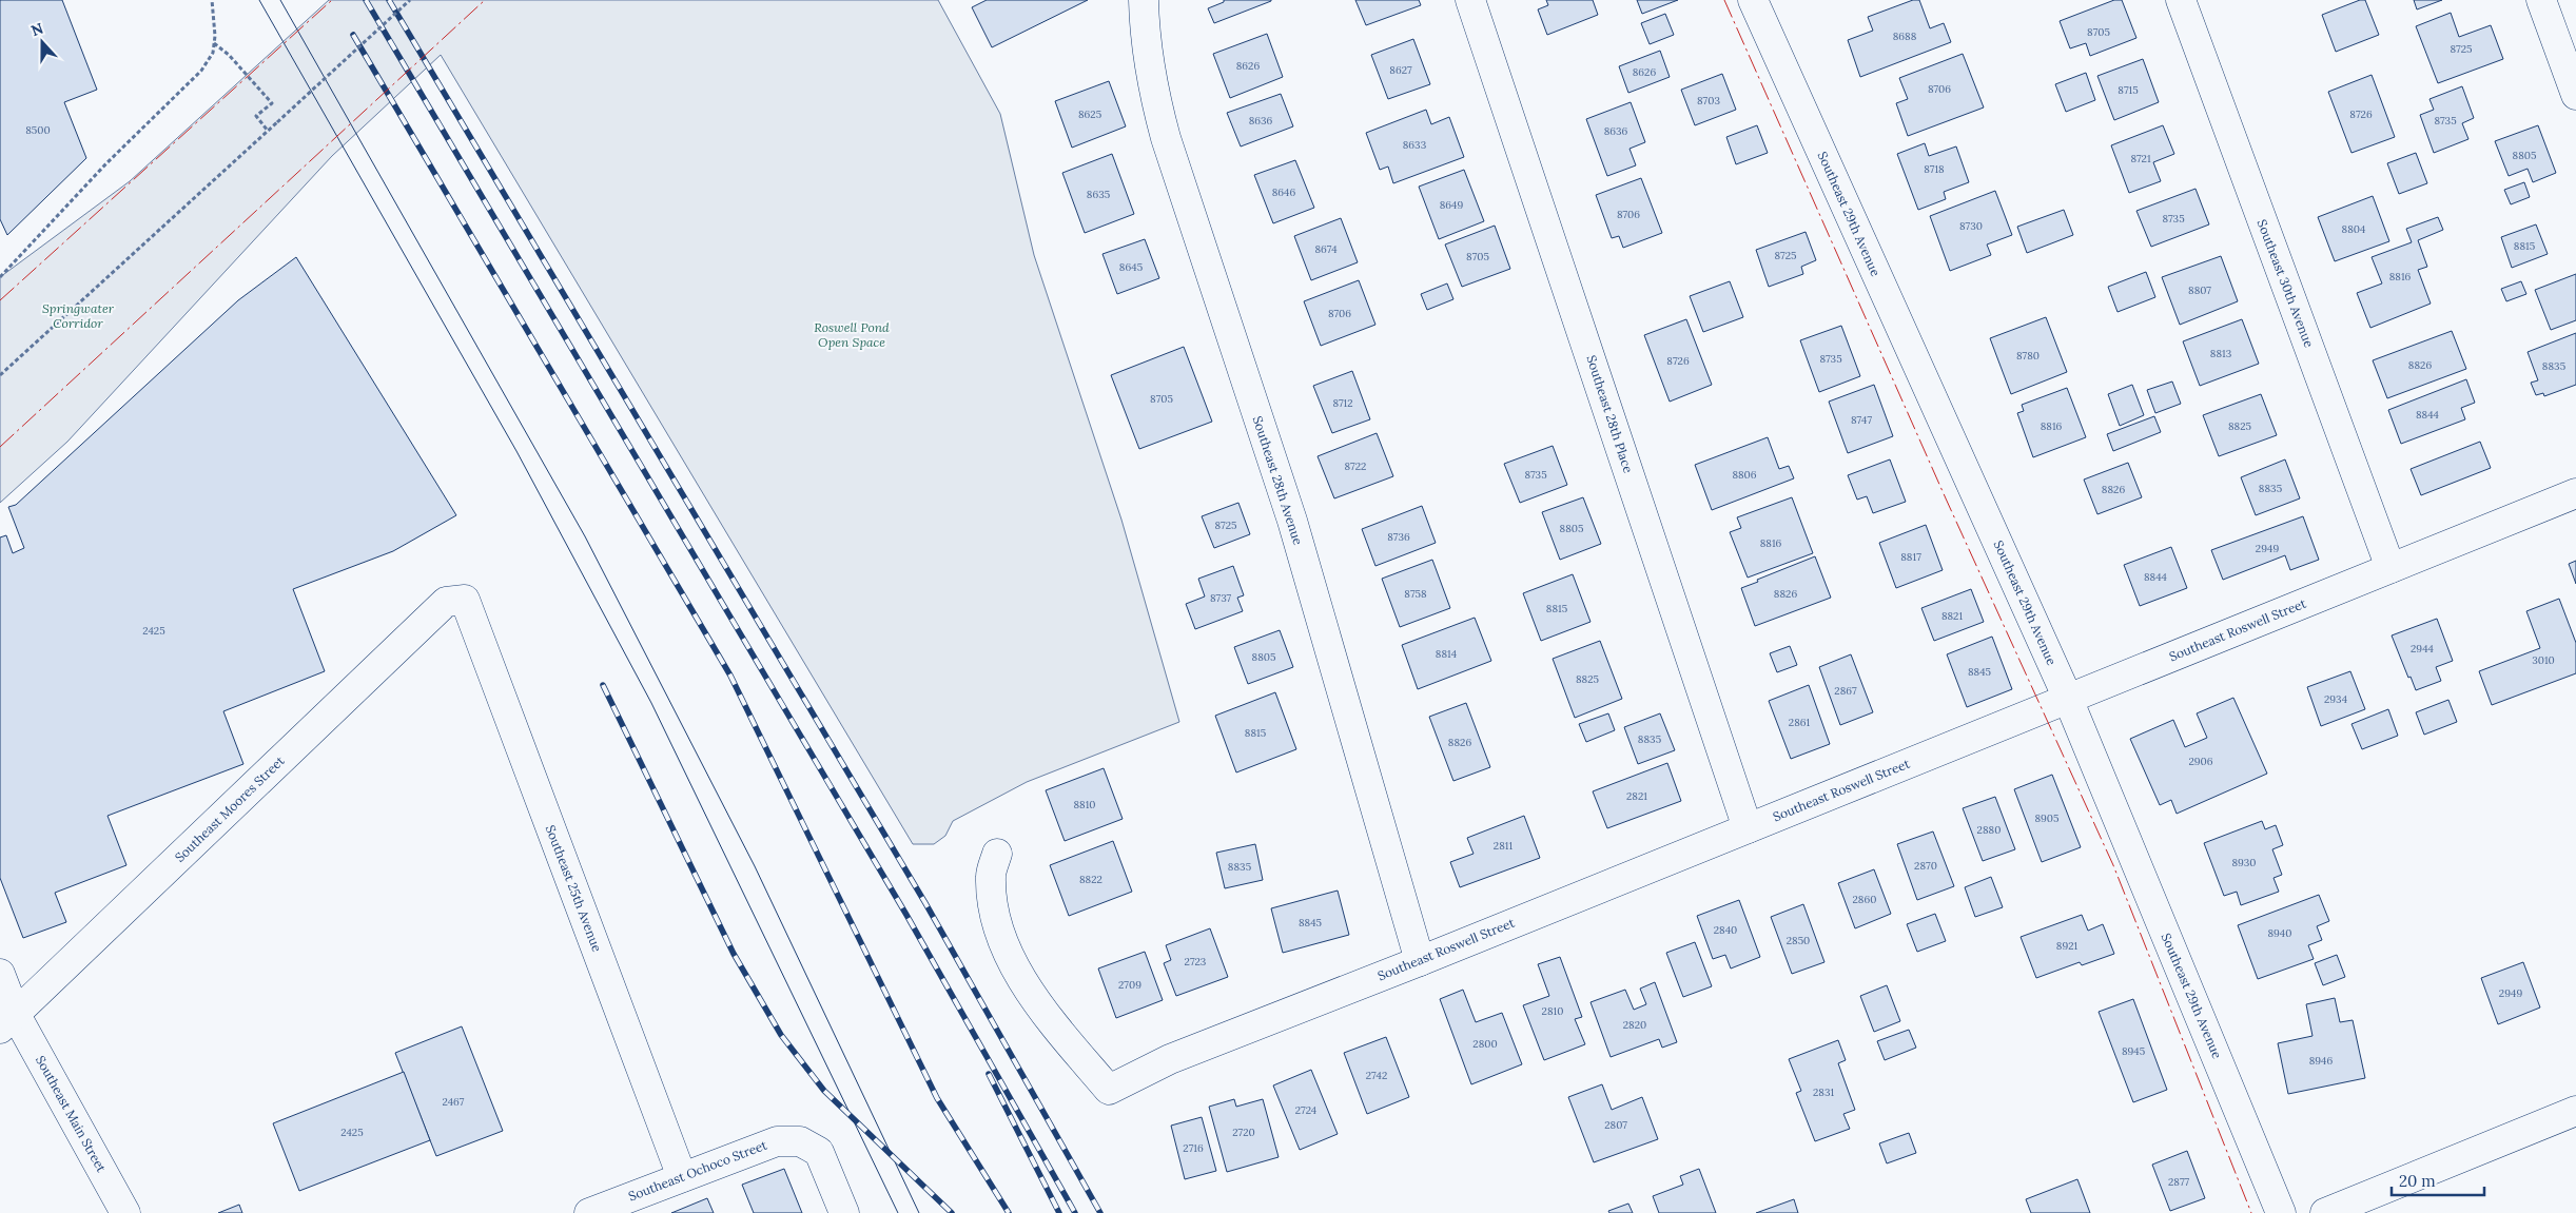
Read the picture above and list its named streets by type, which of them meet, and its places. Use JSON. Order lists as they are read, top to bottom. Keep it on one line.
{"streets":{"street":["Southeast 29th Avenue","Southeast 30th Avenue","Southeast 28th Place","Southeast 28th Avenue","Southeast Roswell Street","Southeast Moores Street","Southeast 25th Avenue","Southeast Main Street","Southeast Ochoco Street"]},"crossings":[["Southeast 29th Avenue","Southeast Roswell Street"],["Southeast 30th Avenue","Southeast Roswell Street"],["Southeast 28th Place","Southeast Roswell Street"],["Southeast 28th Avenue","Southeast Roswell Street"],["Southeast Moores Street","Southeast 25th Avenue"],["Southeast Moores Street","Southeast Main Street"],["Southeast 25th Avenue","Southeast Ochoco Street"]],"parks":["Springwater Corridor","Roswell Pond Open Space"],"house_numbers":["8705","8688","8725","8626","8627","8626","8706","8715","8703","8625","8726","8636","8735","8500","8636","8633","8805","8721","8718","8646","8635","8649","8706","8735","8730","8804","8815","8674","8725","8705","8645","8816","8807","8706","8813","8780","8735","8726","8826","8835","8705","8712","8844","8747","8816","8825","8722","8735","8806","8835","8826","8725","8805","8736","8816","2949","8817","8844","8758","8826","8737","8815","8821","2425","2944","8814","8805","3010","8845","8825","2867","2934","2861","8815","8835","8826","2906","2821","8810","8905","2880","2811","8930","2870","8835","8822","2860","8845","2840","8940","2850","8921","2723","2709","2949","2810","2820","2800","8945","8946","2742","2831","2467","2724","2807","2425","2720","2716","2877"],"scale_bar":"20 m","north":"top"}
